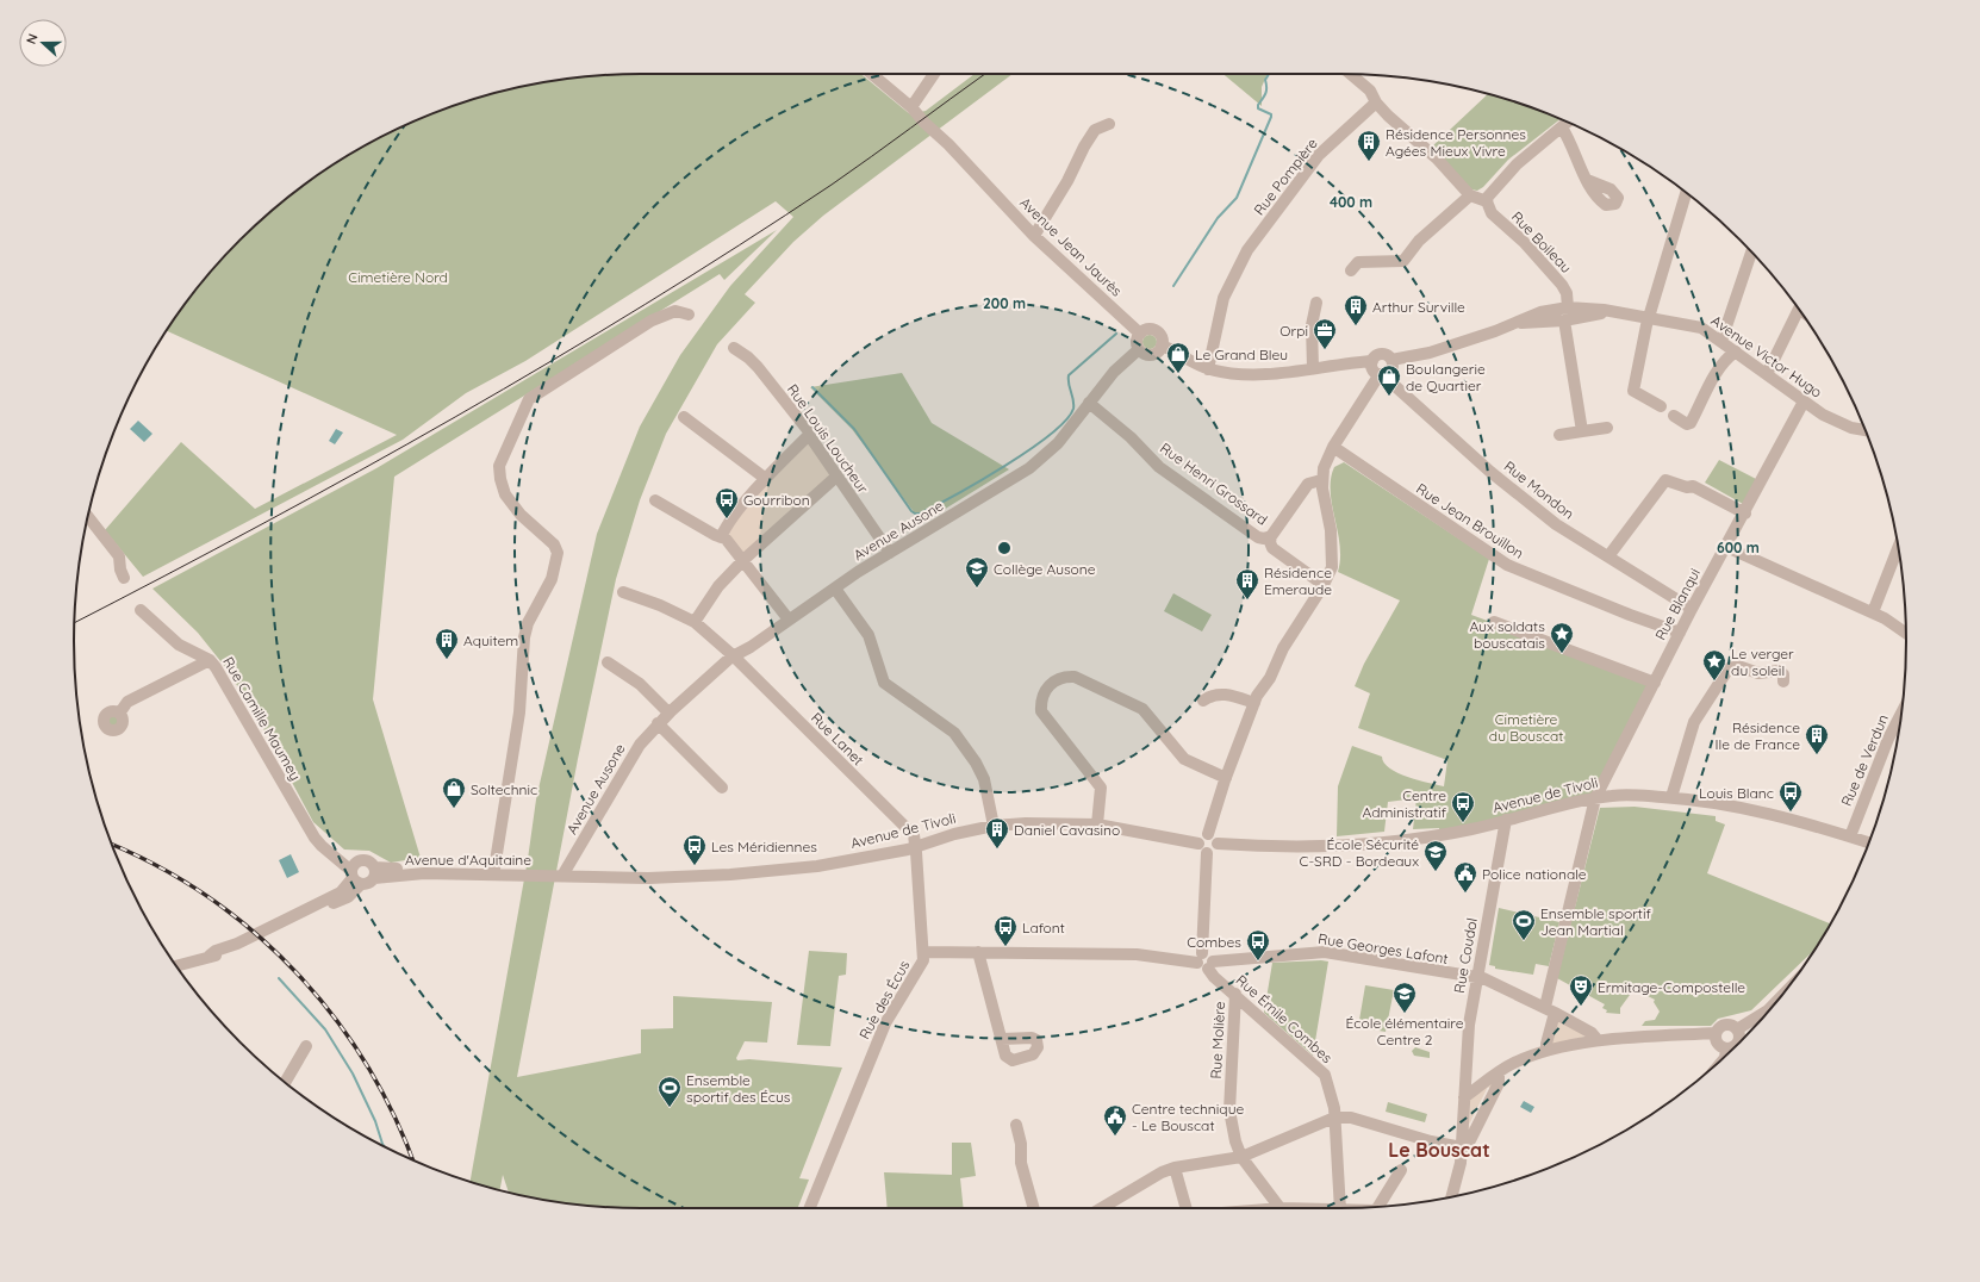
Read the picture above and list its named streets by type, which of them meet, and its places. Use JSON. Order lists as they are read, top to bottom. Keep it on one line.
{"streets":{"street":["Rue Pompière","Rue Boileau","Avenue Jean Jaurès","Avenue Victor Hugo","Rue Louis Loucheur","Rue Henri Grossard","Rue Mondon","Rue Jean Brouillon","Avenue Ausone","Rue Blanqui","Rue Camille Maumey","Rue Lanet","Rue de Verdun","Avenue de Tivoli","Avenue d'Aquitaine","Rue Georges Lafont","Rue Coudol","Rue des Écus","Rue Émile Combes","Rue Molière"]},"crossings":[["Rue Boileau","Avenue Victor Hugo"],["Avenue Jean Jaurès","Avenue Ausone"],["Avenue Victor Hugo","Rue Mondon"],["Avenue Victor Hugo","Rue Blanqui"],["Rue Louis Loucheur","Avenue Ausone"],["Rue Henri Grossard","Avenue Ausone"],["Rue Mondon","Rue Blanqui"],["Rue Jean Brouillon","Rue Blanqui"],["Avenue Ausone","Rue Lanet"],["Avenue Ausone","Avenue de Tivoli"],["Avenue Ausone","Avenue d'Aquitaine"],["Rue Blanqui","Avenue de Tivoli"],["Rue Blanqui","Rue Georges Lafont"],["Rue Lanet","Avenue de Tivoli"],["Rue Lanet","Rue des Écus"],["Rue de Verdun","Avenue de Tivoli"],["Avenue de Tivoli","Avenue d'Aquitaine"],["Avenue de Tivoli","Rue Coudol"],["Avenue de Tivoli","Rue des Écus"],["Rue Georges Lafont","Rue Coudol"],["Rue Georges Lafont","Rue des Écus"],["Rue Georges Lafont","Rue Émile Combes"],["Rue Émile Combes","Rue Molière"]],"districts":["Le Bouscat"],"parks":["Cimetière Nord","Cimetière du Bouscat"],"places":{"building":["Résidence Personnes Agées Mieux Vivre","Arthur Surville","Résidence Emeraude","Aquitem","Résidence Ile de France","Daniel Cavasino"],"office":["Orpi"],"shop":["Le Grand Bleu","Boulangerie de Quartier","Soltechnic"],"bus stop":["Gourribon","Louis Blanc","Centre Administratif","Les Méridiennes","Lafont","Combes"],"school or university":["Collège Ausone","École Sécurité C-SRD - Bordeaux","École élémentaire Centre 2"],"place":["Aux soldats bouscatais","Le verger du soleil"],"public building":["Police nationale","Centre technique - Le Bouscat"],"sports":["Ensemble sportif Jean Martial","Ensemble sportif des Écus"],"theatre":["Ermitage-Compostelle"]},"north":"left","rings":["400 m","200 m","600 m"]}
